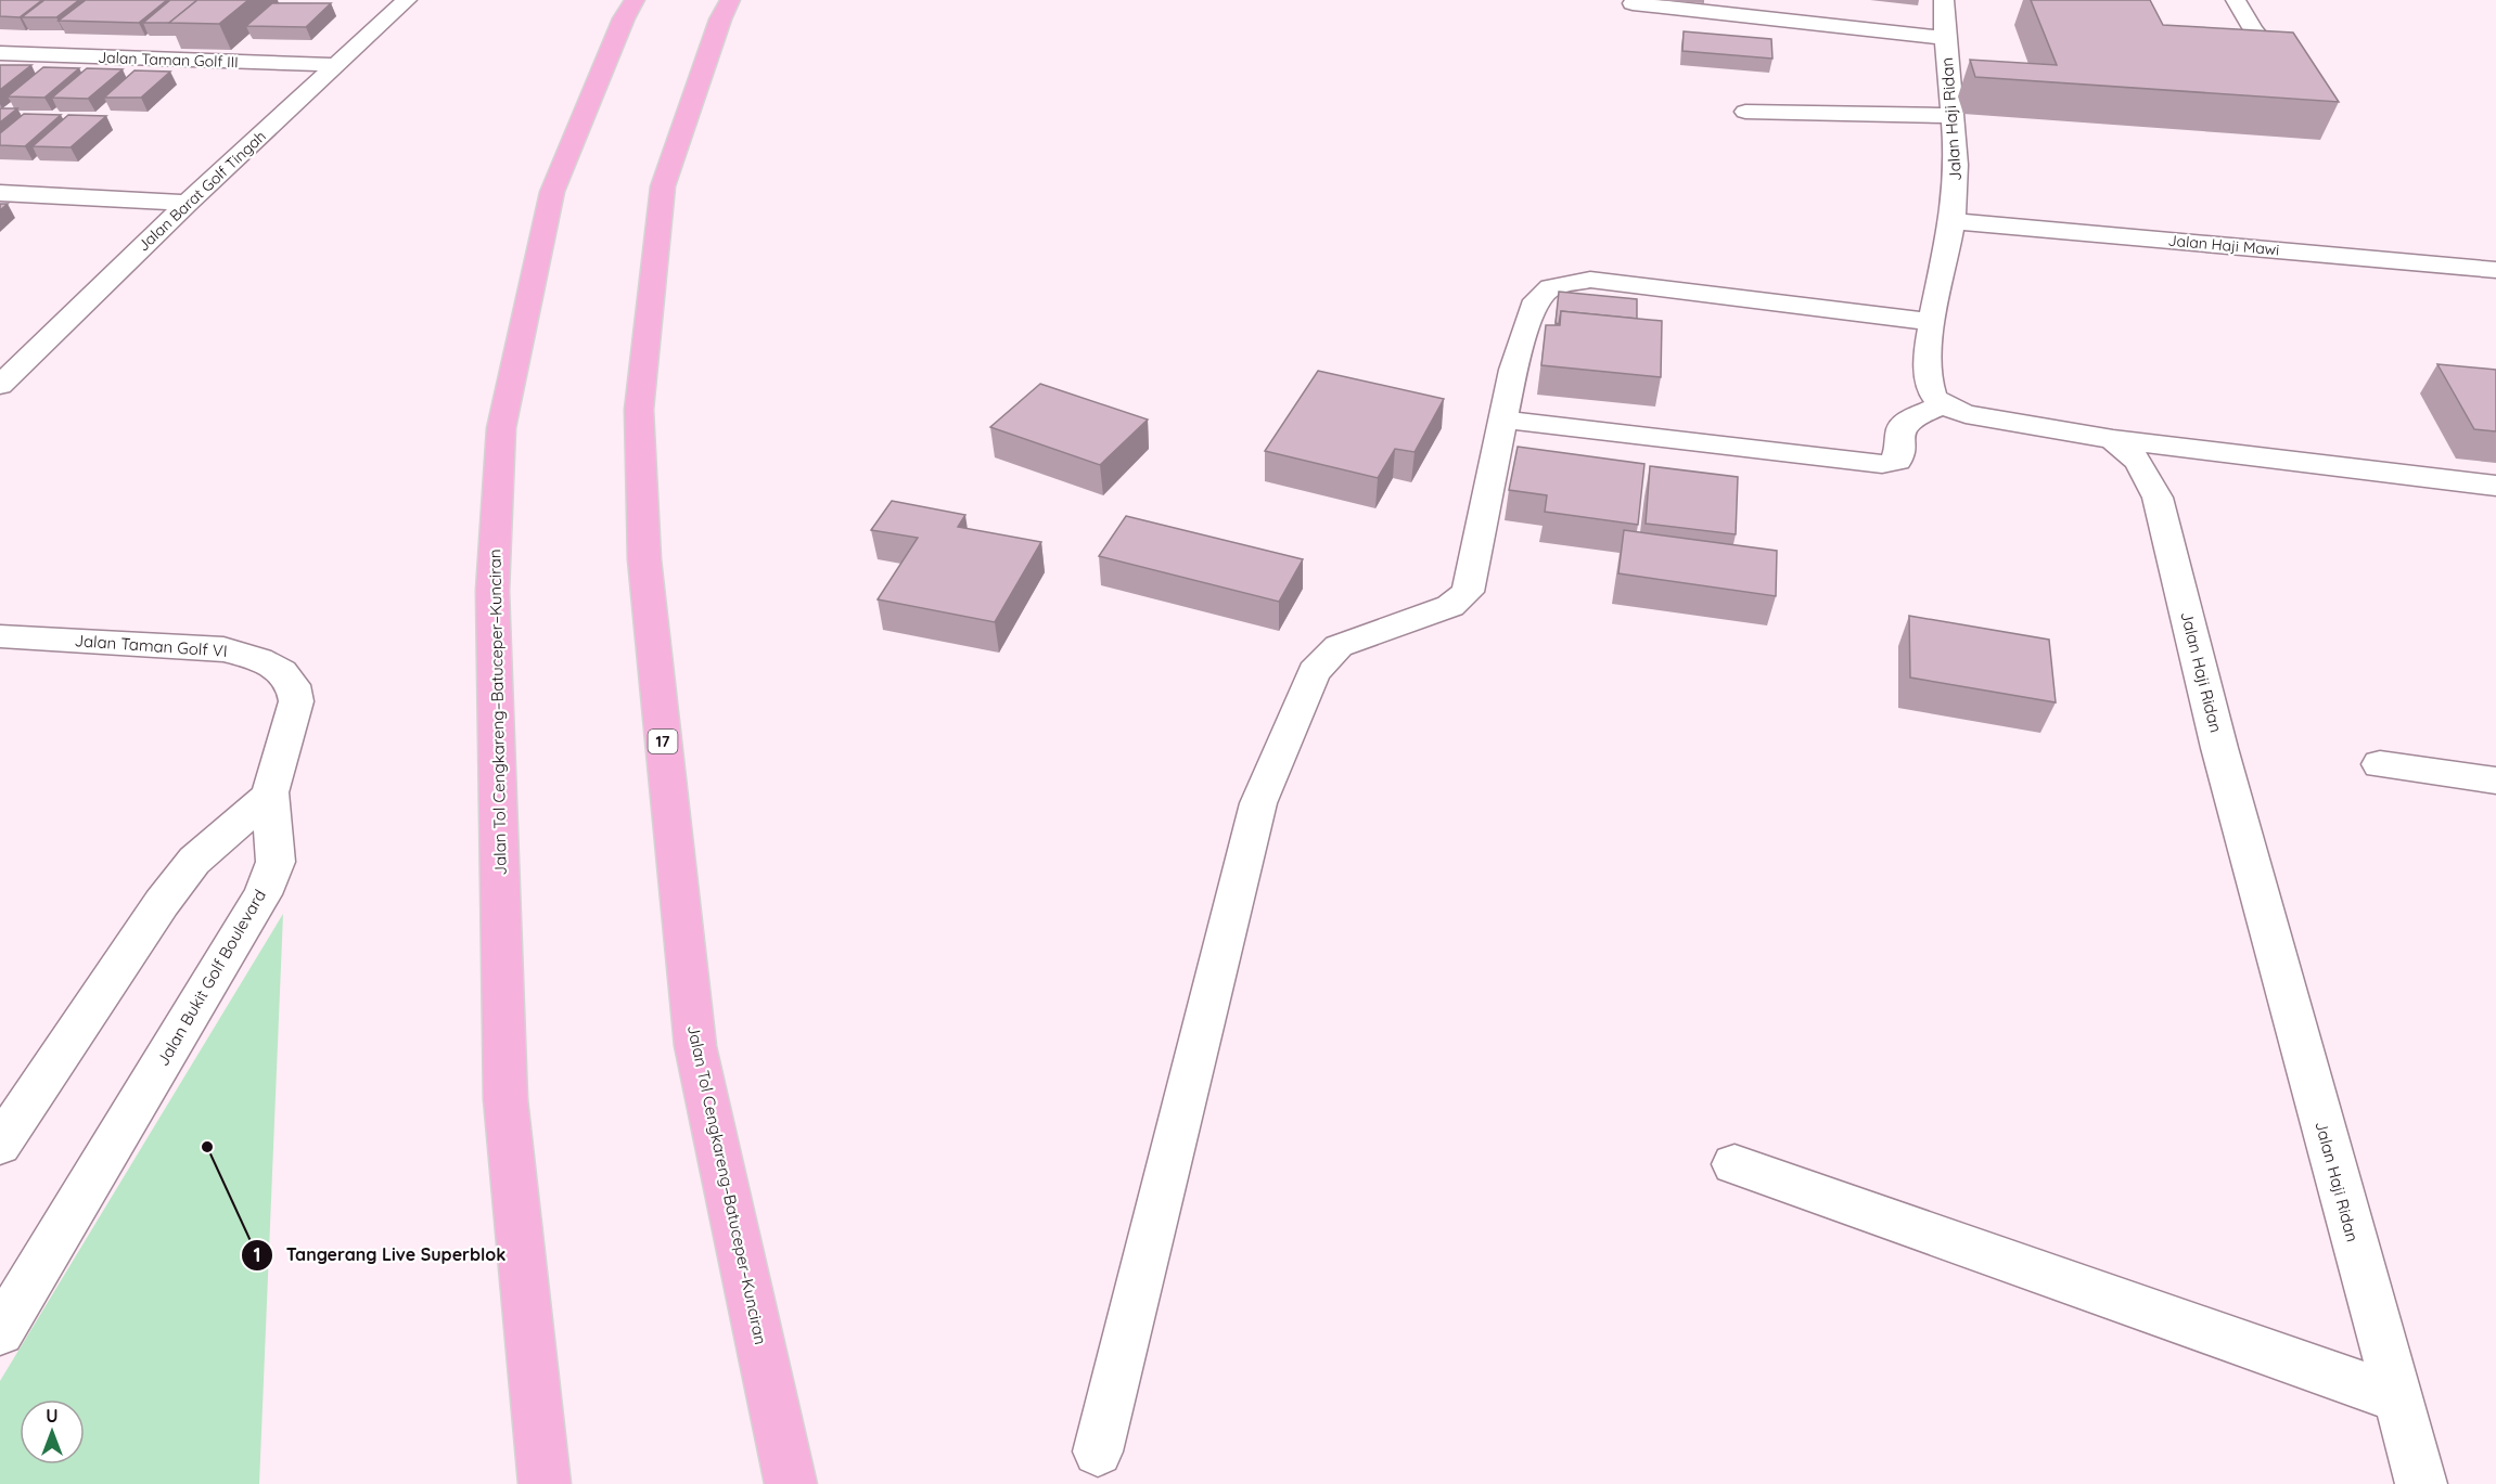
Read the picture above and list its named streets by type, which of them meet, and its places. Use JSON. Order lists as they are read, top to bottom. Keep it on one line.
{"streets":{"highway":["Jalan Tol Cengkareng–Batuceper–Kunciran","17"],"street":["Jalan Taman Golf III","Jalan Haji Ridan","Jalan Barat Golf Tingah","Jalan Haji Mawi","Jalan Taman Golf VI","Jalan Bukit Golf Boulevard"]},"crossings":[["Jalan Taman Golf III","Jalan Barat Golf Tingah"],["Jalan Haji Ridan","Jalan Haji Mawi"],["Jalan Taman Golf VI","Jalan Bukit Golf Boulevard"]],"places":["Tangerang Live Superblok"],"north":"top"}
